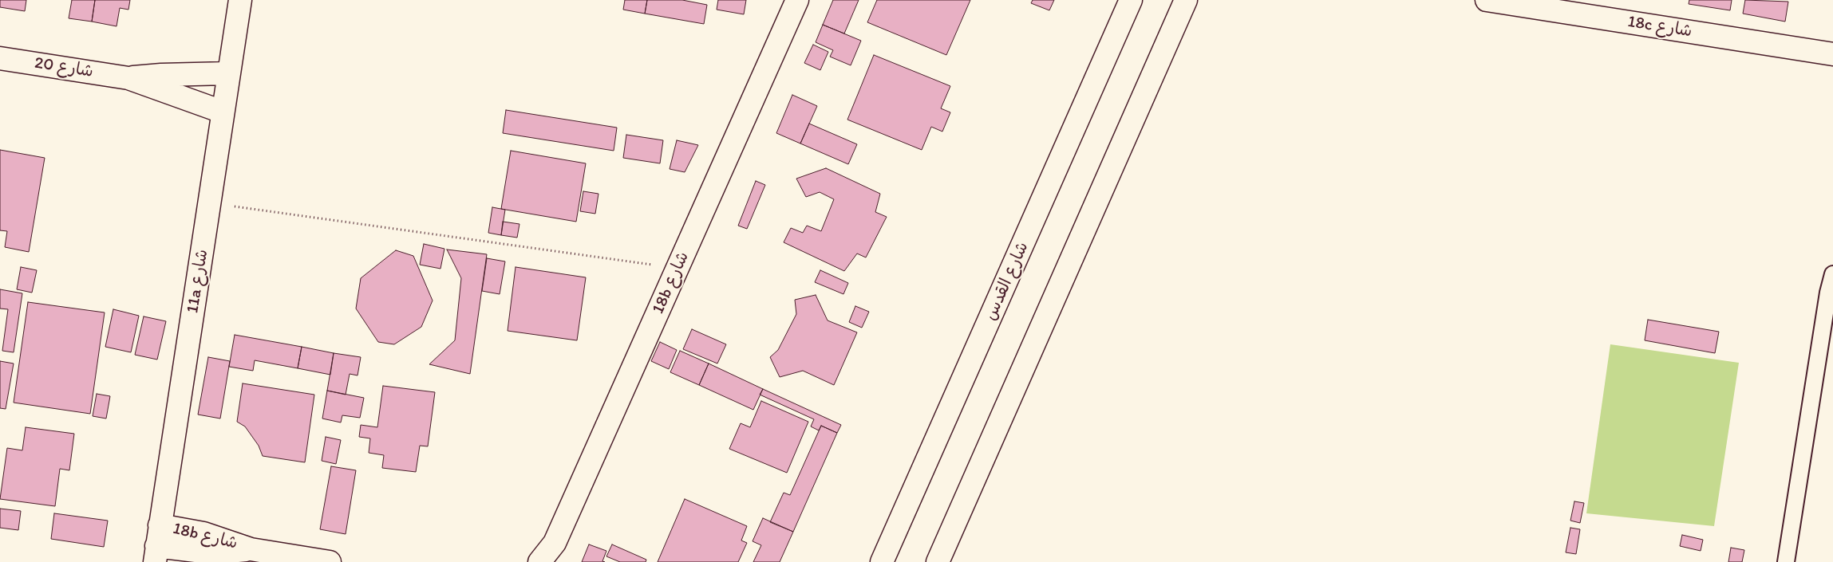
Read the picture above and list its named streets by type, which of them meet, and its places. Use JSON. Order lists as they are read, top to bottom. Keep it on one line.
{"streets":{"street":["18c شارع","شارع 20","11a شارع","شارع القدس","18b شارع"]},"crossings":[["شارع 20","11a شارع"],["11a شارع","18b شارع"]]}
